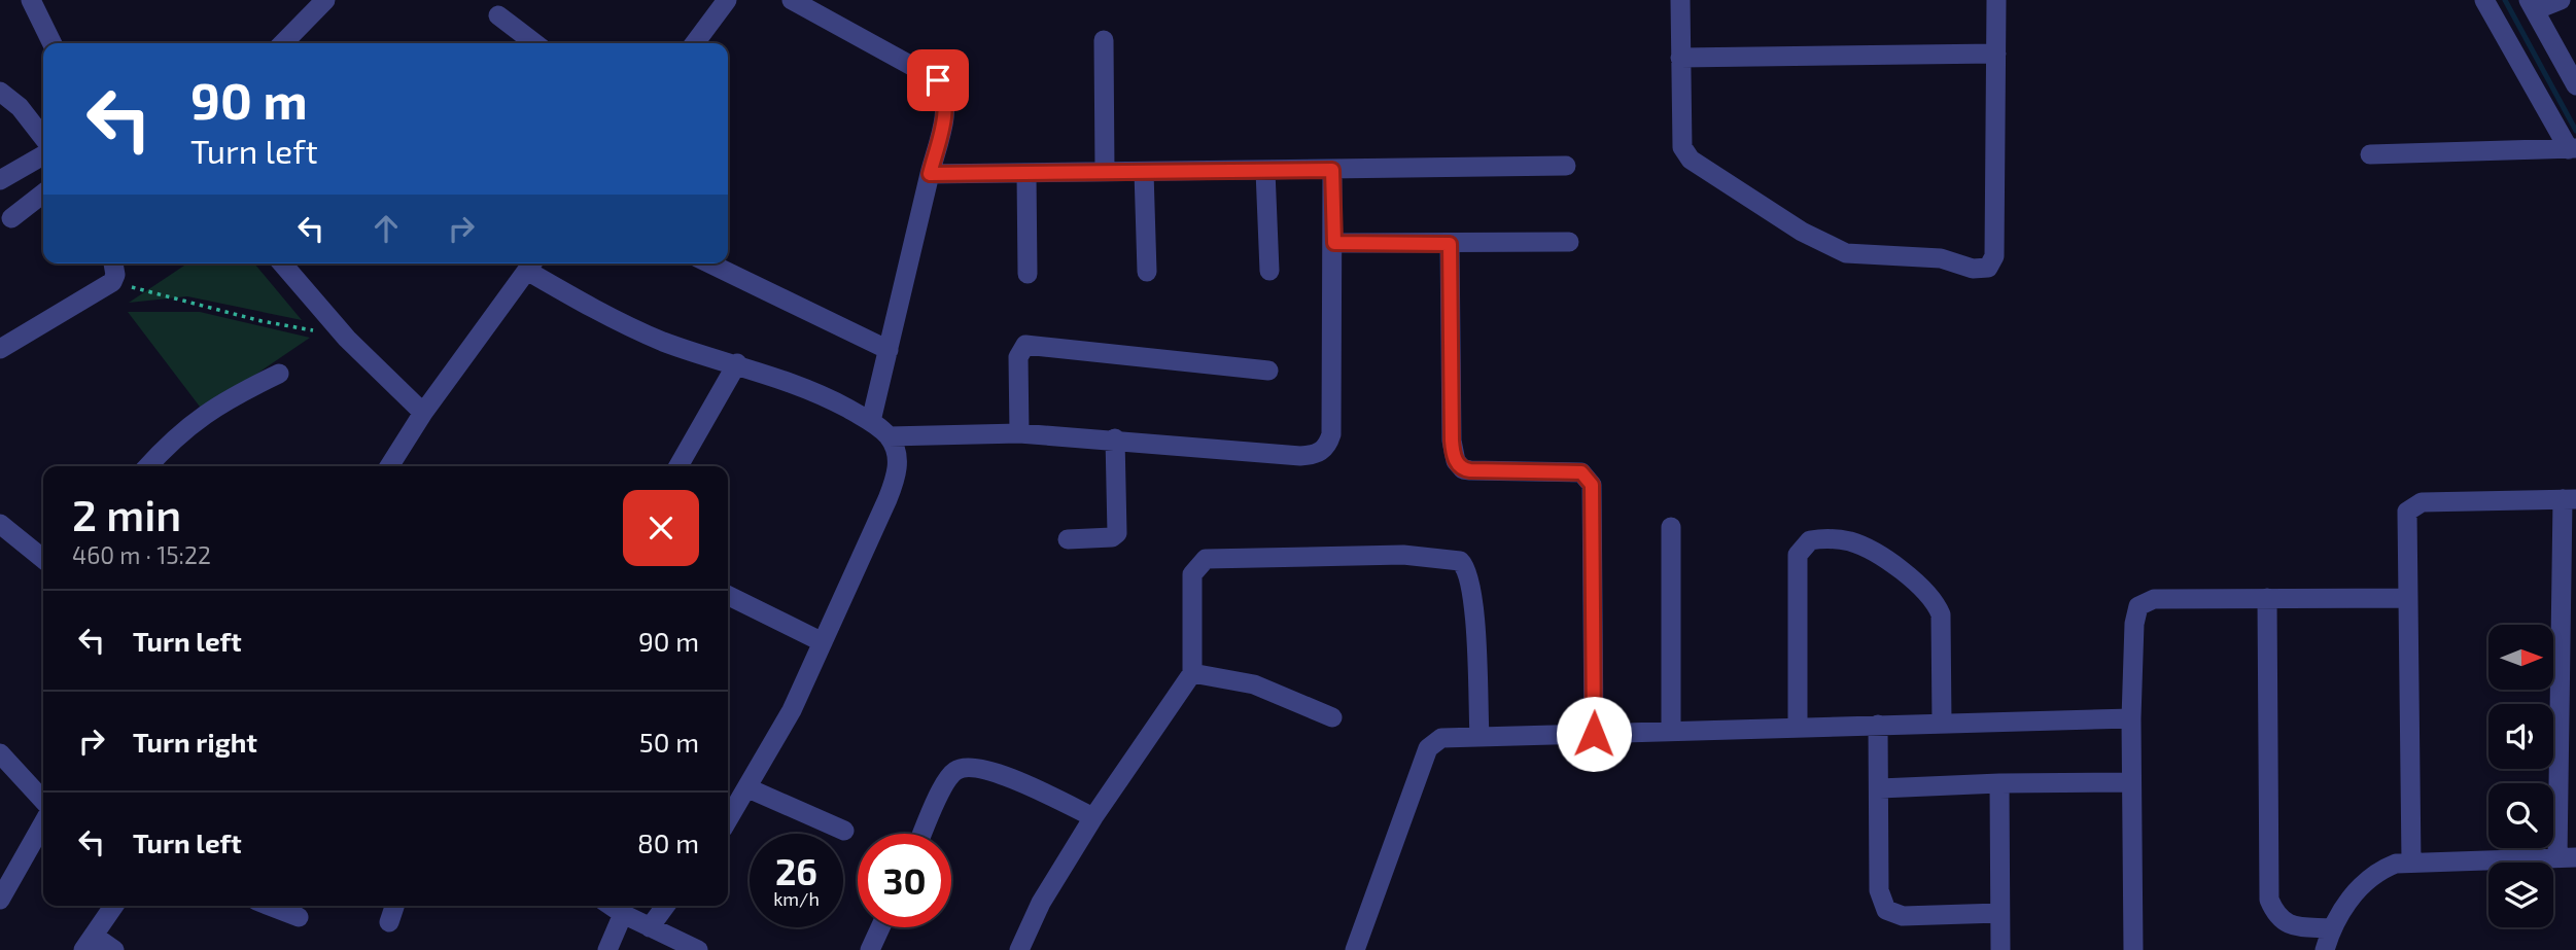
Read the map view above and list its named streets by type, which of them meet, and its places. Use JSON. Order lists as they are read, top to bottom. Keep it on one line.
{"north":"right","page":{"turn":["90 m","Turn left"],"heading":["2 min","460 m · 15:22"],"list":[{"name":"Turn left","value":"90 m"},{"name":"Turn right","value":"50 m"},{"name":"Turn left","value":"80 m"}],"speed":"26 km/h","limit":"30"}}
